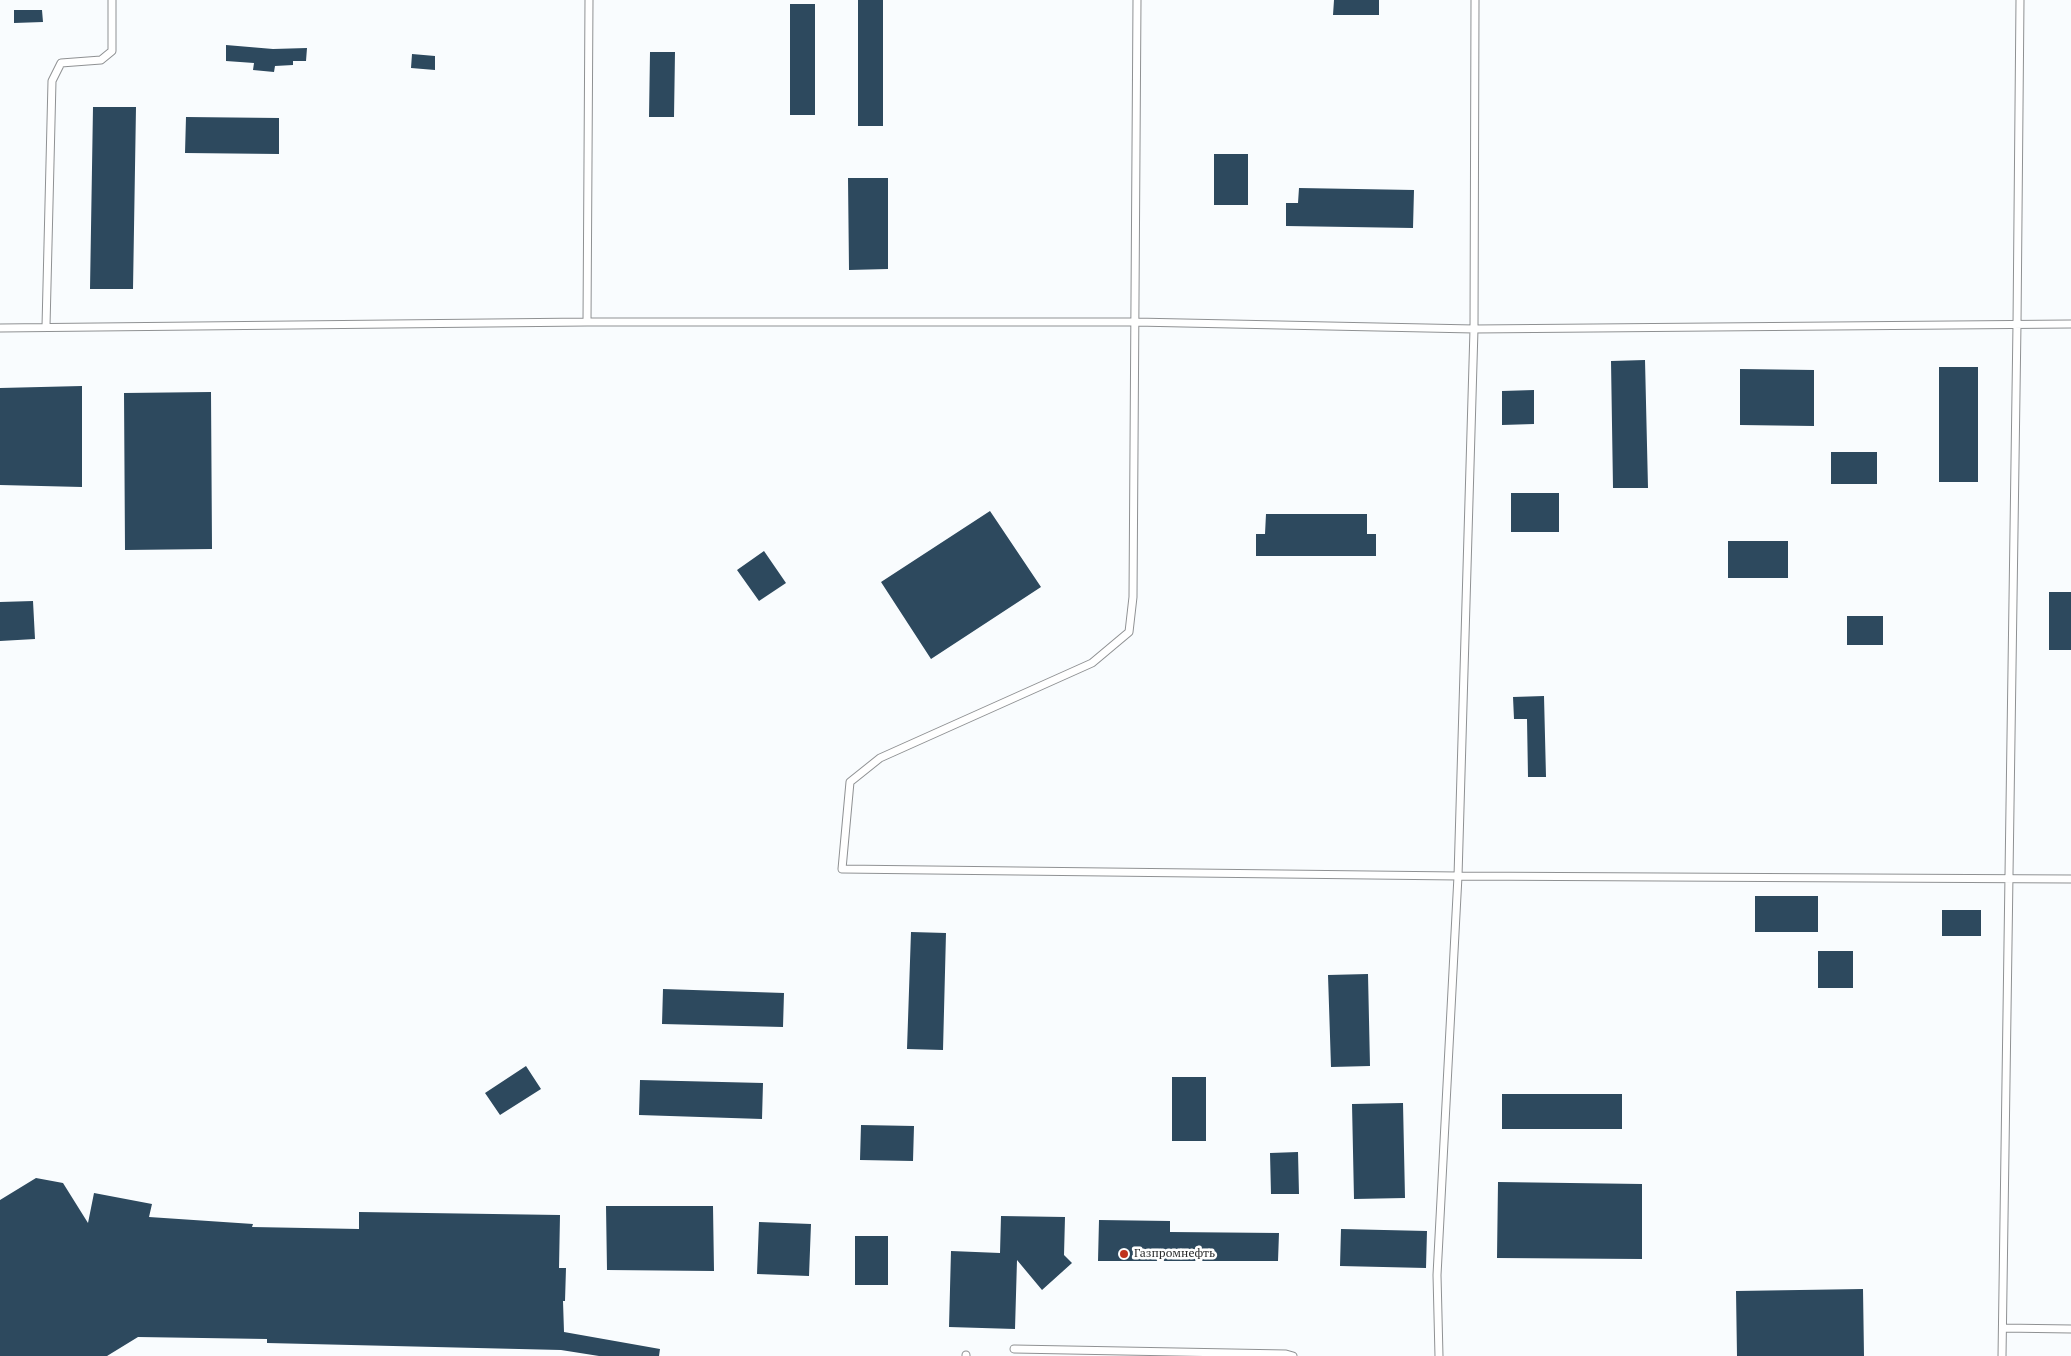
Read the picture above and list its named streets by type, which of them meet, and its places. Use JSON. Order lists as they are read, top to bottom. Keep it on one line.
{"places":["Газпромнефть"]}
